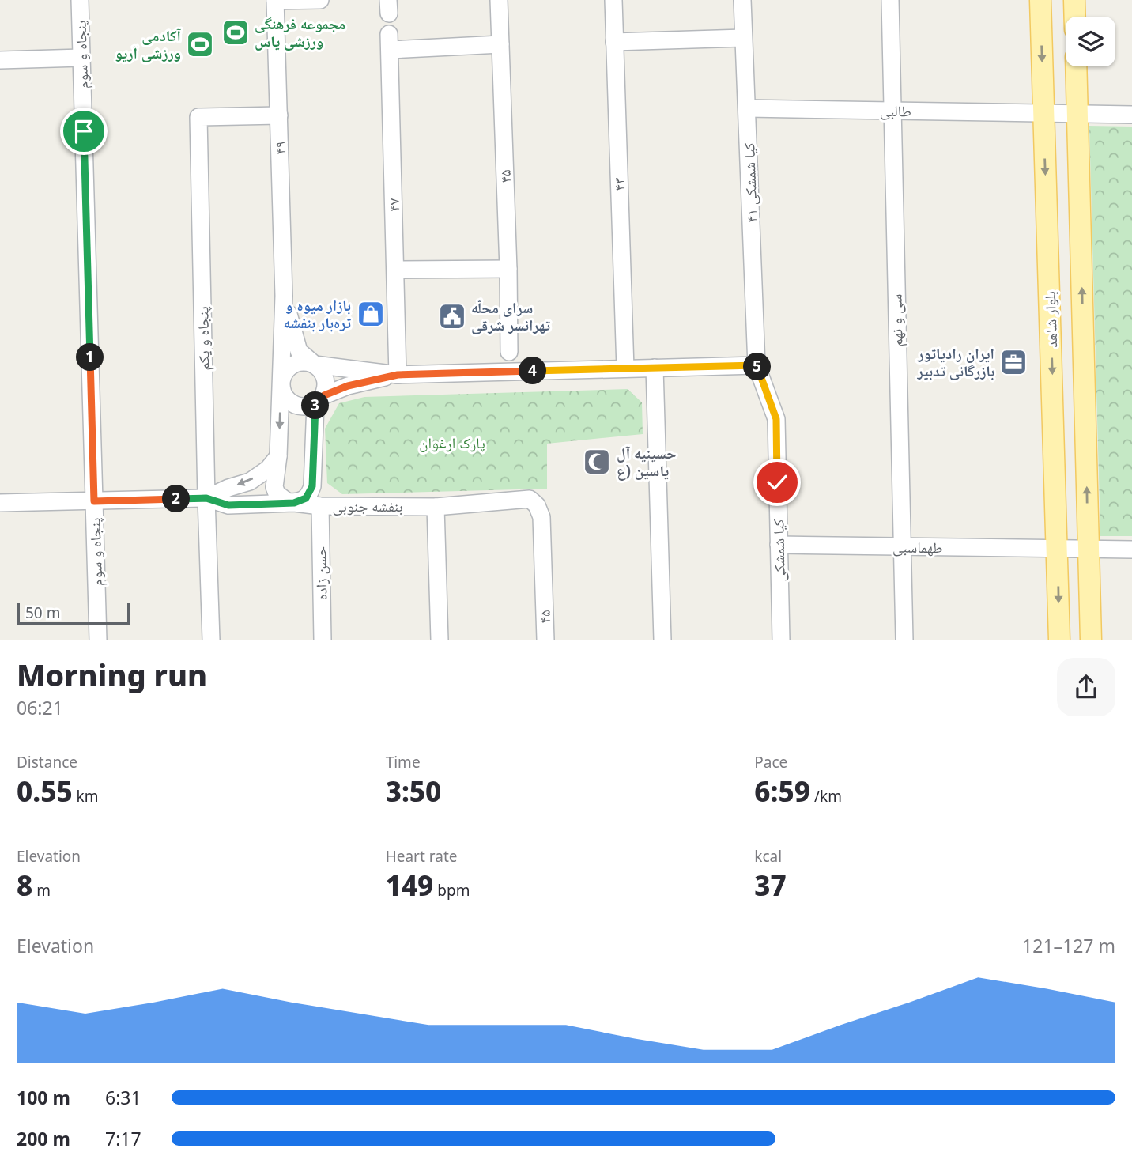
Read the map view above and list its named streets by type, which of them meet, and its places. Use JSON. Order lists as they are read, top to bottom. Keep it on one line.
{"streets":{"main road":["بلوار شاهد"],"street":["پنجاه و سوم","طالبی","۴۹","۴۵","۴۱ کیا شمشکی","۴۳","۴۷","سی و نهم","پنجاه و یکم","بنفشه جنوبی","طهماسبی","کیا شمشکی","حسن زاده"]},"crossings":[["پنجاه و سوم","بنفشه جنوبی"],["طالبی","۴۱ کیا شمشکی"],["طالبی","بلوار شاهد"],["طالبی","سی و نهم"],["۴۹","پنجاه و یکم"],["۴۵","۴۷"],["۴۵","بنفشه جنوبی"],["۴۱ کیا شمشکی","کیا شمشکی"],["بلوار شاهد","طهماسبی"],["سی و نهم","طهماسبی"],["پنجاه و یکم","بنفشه جنوبی"],["بنفشه جنوبی","حسن زاده"],["طهماسبی","کیا شمشکی"]],"parks":["پارک ارغوان"],"places":{"sports":["مجموعه فرهنگی ورزشی یاس","آکادمی ورزشی آریو"],"shop":["بازار میوه و تره‌بار بنفشه"],"public building":["سرای محلّه تهرانسر شرقی"],"office":["ایران رادیاتور بازرگانی تدبیر"],"mosque":["حسینیه آل یاسین (ع"]},"scale_bar":"50 m","page":{"pins":["1","5","4","3","2"],"scale":"50 m","heading":["Morning run","06:21"],"stats":[["Distance","0.55 km"],["Time","3:50"],["Pace","6:59 /km"],["Elevation","8 m"],["Heart rate","149 bpm"],["kcal","37"]],"chart":["Elevation","121–127 m"],"list":[{"name":"100 m","note":"6:31"},{"name":"200 m","note":"7:17"}]}}
